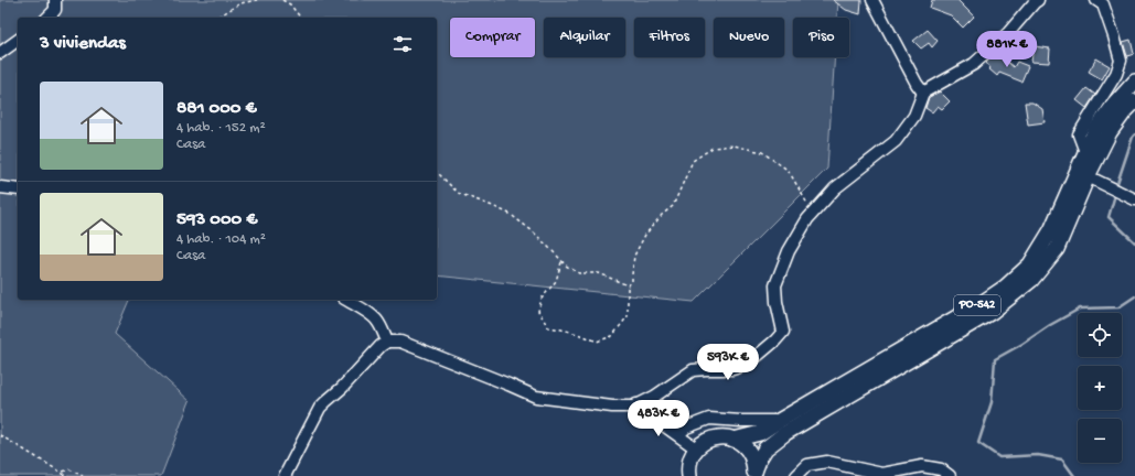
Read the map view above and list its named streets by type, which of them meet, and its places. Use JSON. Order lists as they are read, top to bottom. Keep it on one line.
{"streets":{"main road":["PO-542"]},"page":{"chip":["Comprar","Alquilar","Filtros","Nuevo","Piso"],"heading":"3 viviendas","price":["881K €","593K €","483K €"],"list":[{"name":"881 000 €","note":"4 hab. · 152 m² · Casa"},{"name":"593 000 €","note":"4 hab. · 104 m² · Casa"}],"map_buttons":["+","−"]}}
